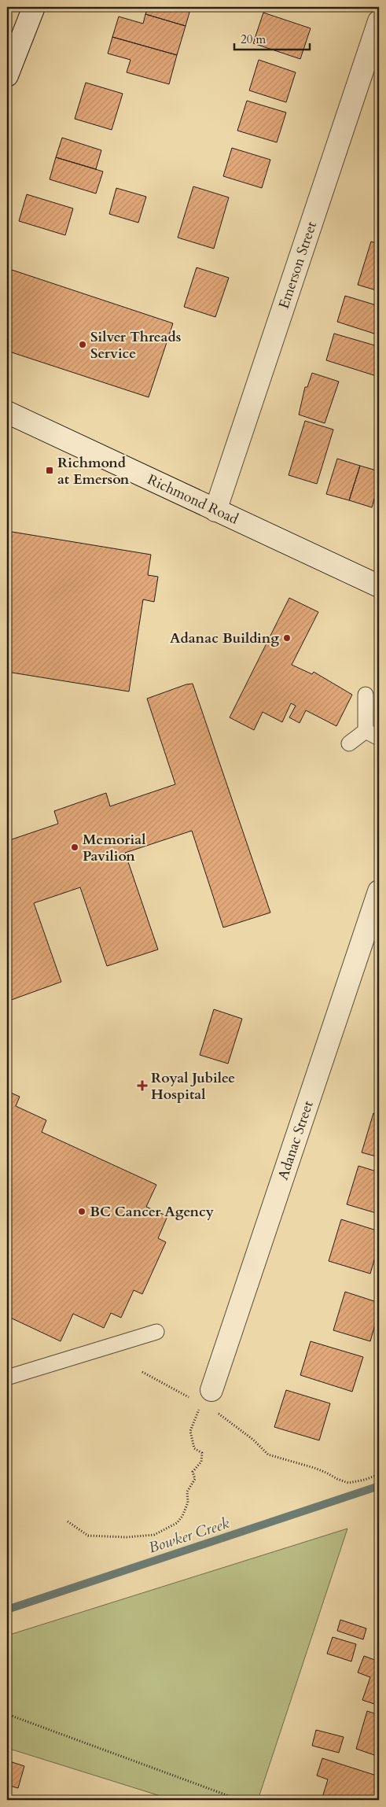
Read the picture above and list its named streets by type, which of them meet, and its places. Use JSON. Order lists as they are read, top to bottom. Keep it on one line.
{"streets":{"street":["Emerson Street","Richmond Road","Adanac Street"]},"crossings":[["Emerson Street","Richmond Road"]],"water":["Bowker Creek"],"places":{"other":["Silver Threads Service","Adanac Building","Memorial Pavilion","BC Cancer Agency"],"transit":["Richmond at Emerson"],"health":["Royal Jubilee Hospital"]},"scale_bar":"20 m"}
